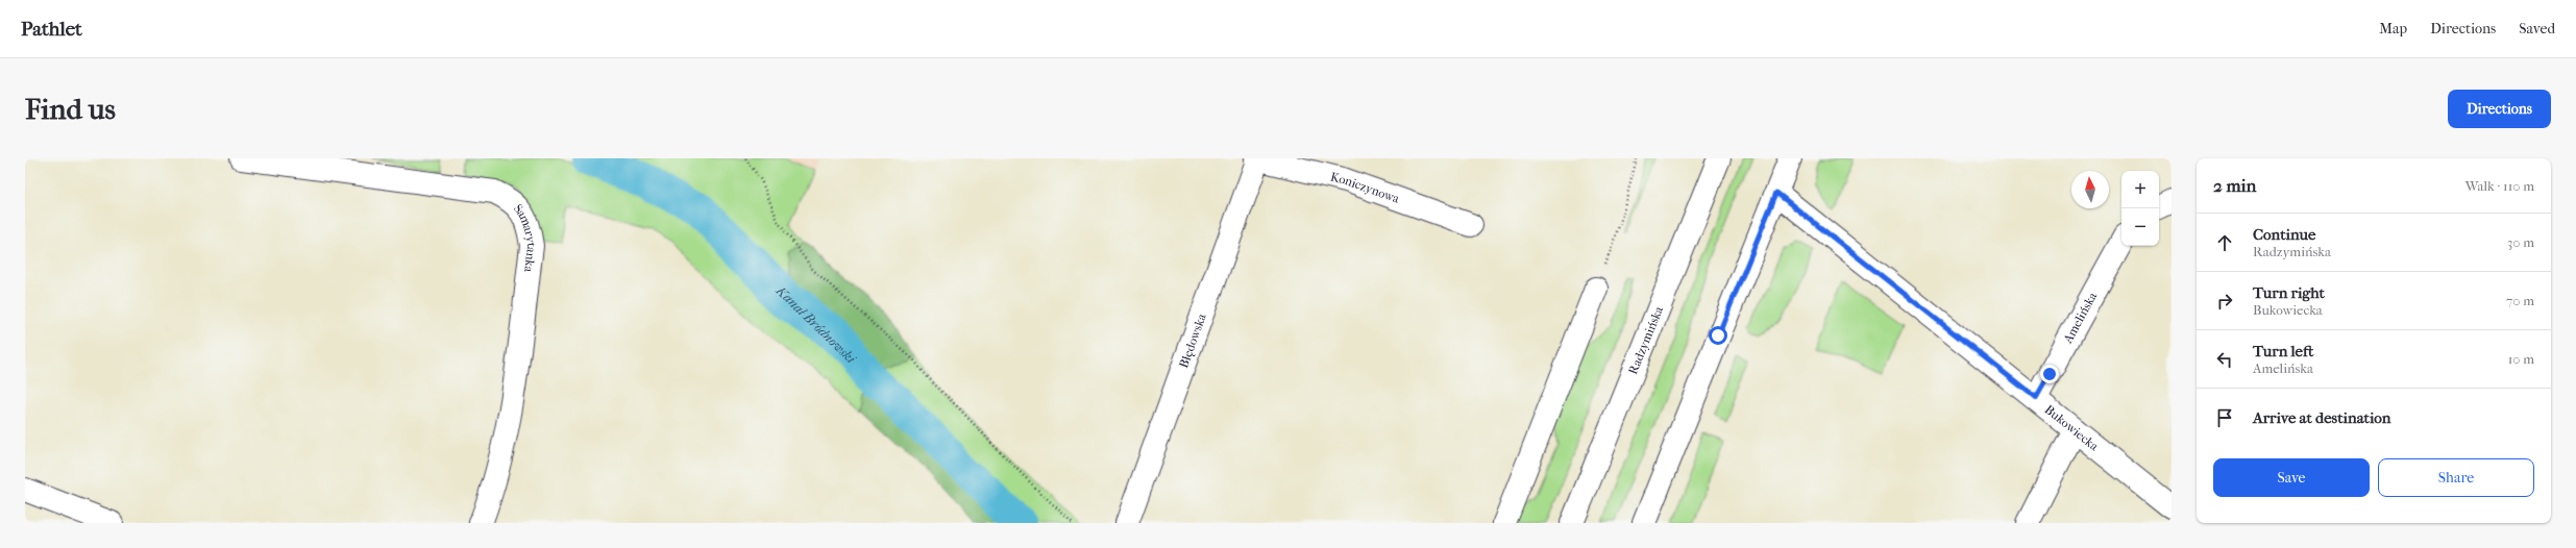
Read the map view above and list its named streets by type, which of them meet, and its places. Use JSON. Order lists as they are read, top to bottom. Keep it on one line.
{"streets":{"street":["Koniczynowa","Samarytanka","Amelińska","Błędowska","Radzymińska","Bukowiecka"]},"crossings":[["Koniczynowa","Błędowska"],["Amelińska","Bukowiecka"]],"water":["Kanał Bródnowski"],"north":"top","page":{"header":"Pathlet","nav":["Map","Directions","Saved"],"buttons":["Directions",["Save","Share"]],"title":"Find us","heading":["2 min","Walk · 110 m"],"map_buttons":["+","−"],"list":[["Continue","Radzymińska","30 m"],["Turn right","Bukowiecka","70 m"],["Turn left","Amelińska","10 m"],"Arrive at destination"]}}
